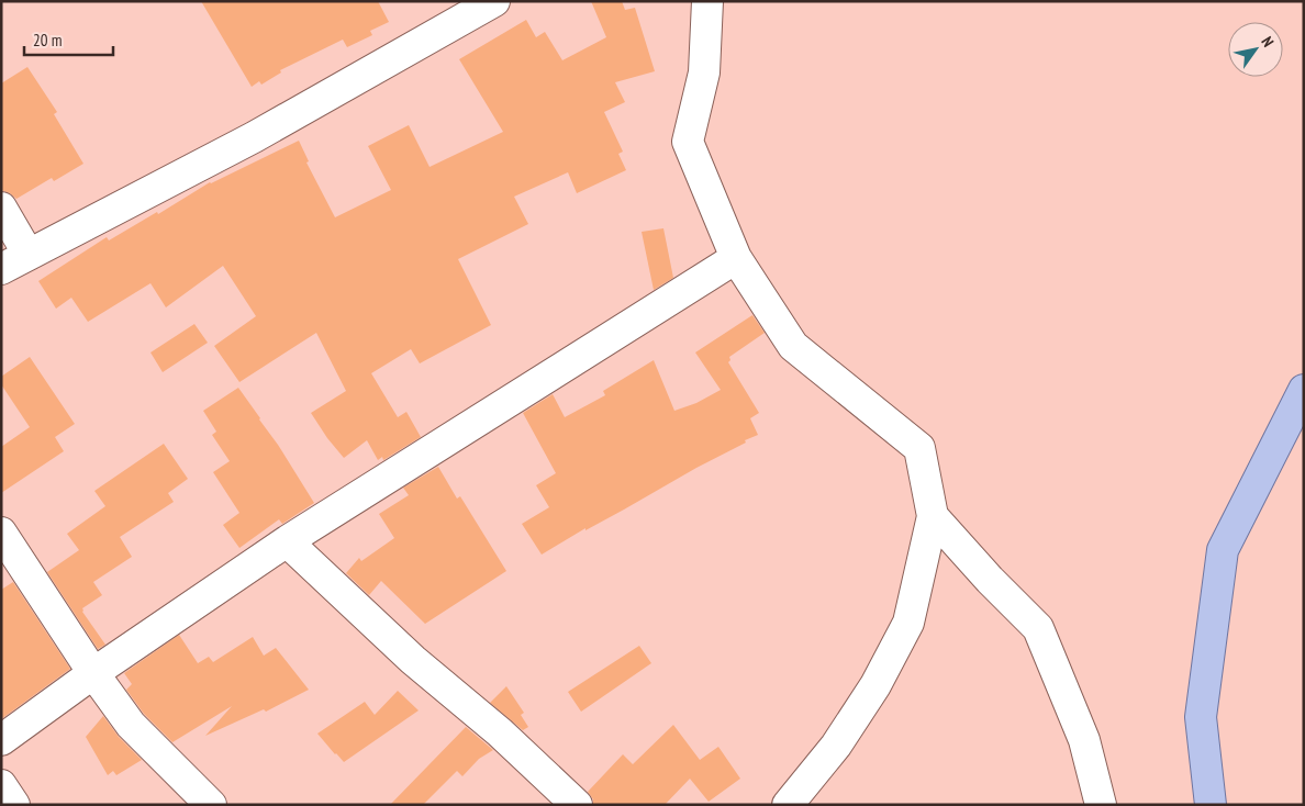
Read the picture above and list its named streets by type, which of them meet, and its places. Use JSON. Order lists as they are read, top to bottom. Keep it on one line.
{"scale_bar":"20 m","north":"top right"}
